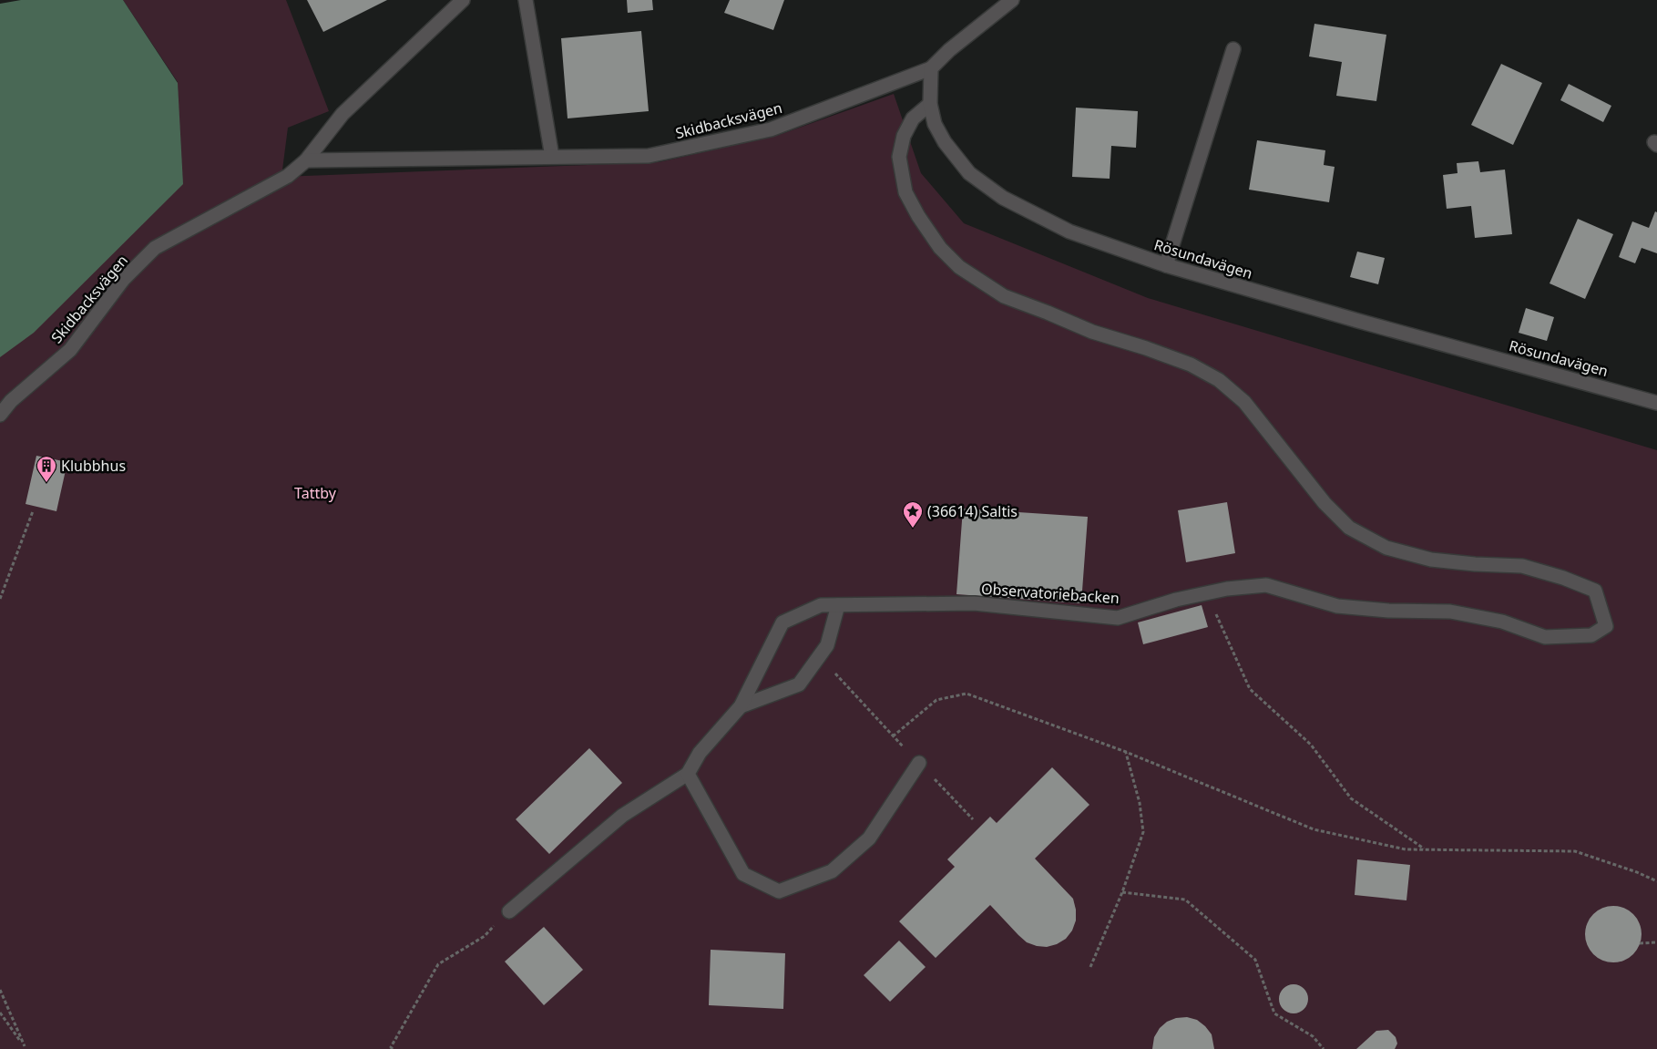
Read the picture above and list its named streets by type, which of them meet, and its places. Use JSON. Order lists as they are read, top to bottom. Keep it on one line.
{"streets":{"street":["Skidbacksvägen","Rösundavägen","Observatoriebacken"]},"crossings":[["Skidbacksvägen","Rösundavägen"],["Rösundavägen","Observatoriebacken"]],"parks":["Tattby"],"places":{"building":["Klubbhus"],"place":["(36614) Saltis"]}}
